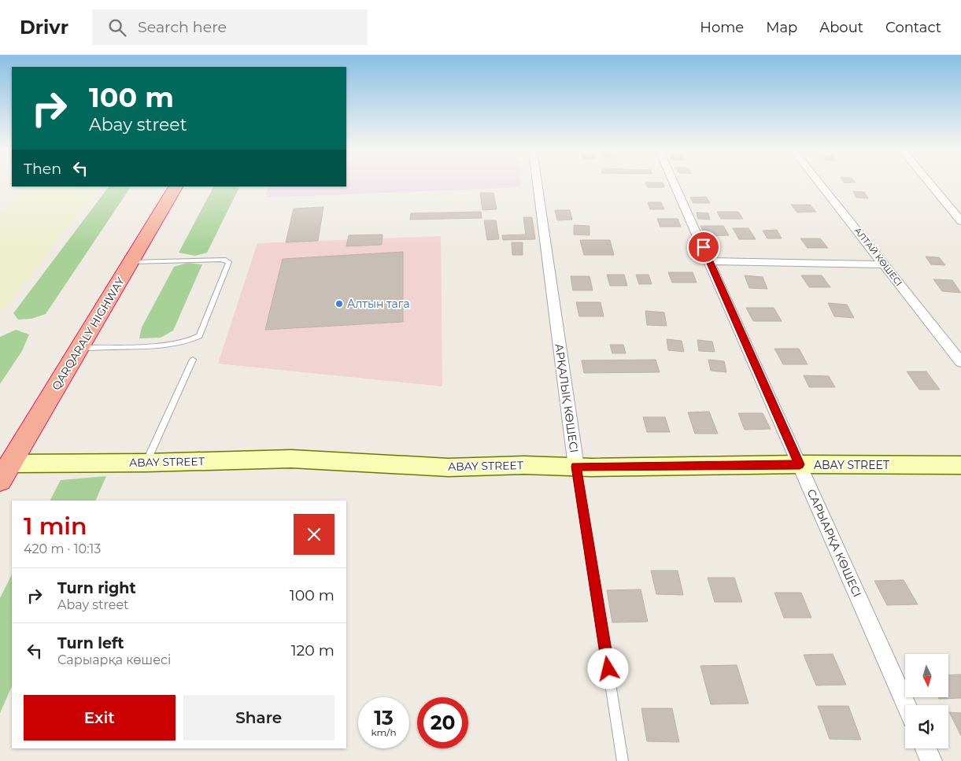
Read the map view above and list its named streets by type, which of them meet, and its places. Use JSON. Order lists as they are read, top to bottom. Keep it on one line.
{"streets":{"highway":["QARQARALY HIGHWAY"],"main road":["ABAY STREET"],"street":["АЛТАЙ КӨШЕСІ","АРҚАЛЫҚ КӨШЕСІ","САРЫАРҚА КӨШЕСІ"]},"crossings":[["QARQARALY HIGHWAY","ABAY STREET"],["АРҚАЛЫҚ КӨШЕСІ","ABAY STREET"],["ABAY STREET","САРЫАРҚА КӨШЕСІ"]],"places":["Алтын тага"],"north":"bottom","page":{"header":"Drivr","search":"Search here","nav":["Home","Map","About","Contact"],"turn":["100 m","Abay street"],"then":"Then","heading":["1 min","420 m · 10:13"],"list":[{"name":"Turn right","note":"Abay street","value":"100 m"},{"name":"Turn left","note":"Сарыарқа көшесі","value":"120 m"}],"buttons":["Exit","Share"],"speed":"13 km/h","limit":"20"}}
